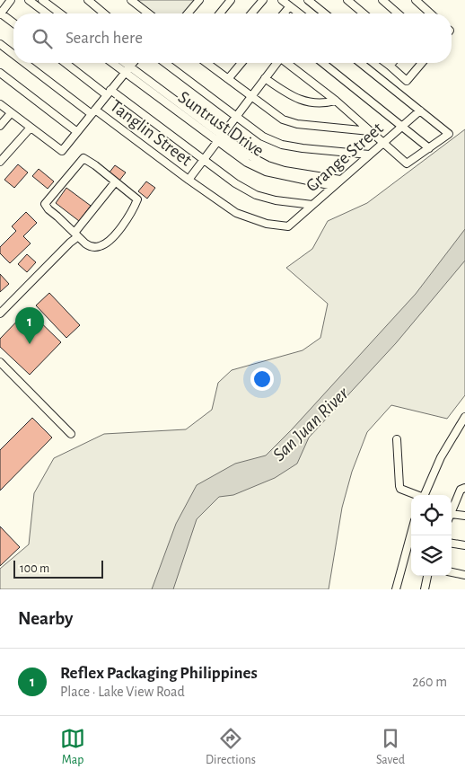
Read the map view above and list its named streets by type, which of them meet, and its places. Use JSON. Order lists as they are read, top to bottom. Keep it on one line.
{"streets":{"street":["Suntrust Drive","Tanglin Street","Grange Street"]},"crossings":[["Suntrust Drive","Grange Street"],["Tanglin Street","Grange Street"]],"water":["San Juan River"],"scale_bar":"100 m","page":{"search":"Search here","pins":"1","scale":"100 m","heading":"Nearby","list":[{"mark":"1","name":"Reflex Packaging Philippines","note":"Place · Lake View Road","value":"260 m"}],"nav":["Map","Directions","Saved"]}}
